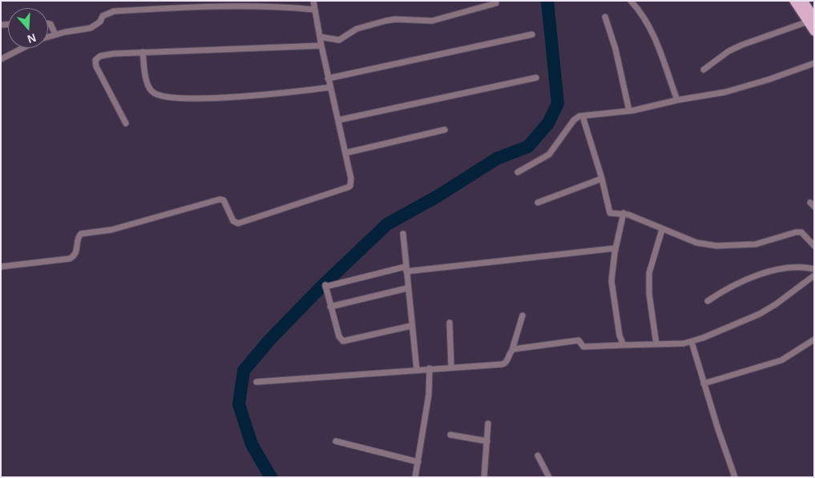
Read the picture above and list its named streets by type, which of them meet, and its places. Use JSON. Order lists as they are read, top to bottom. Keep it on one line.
{"north":"bottom"}
